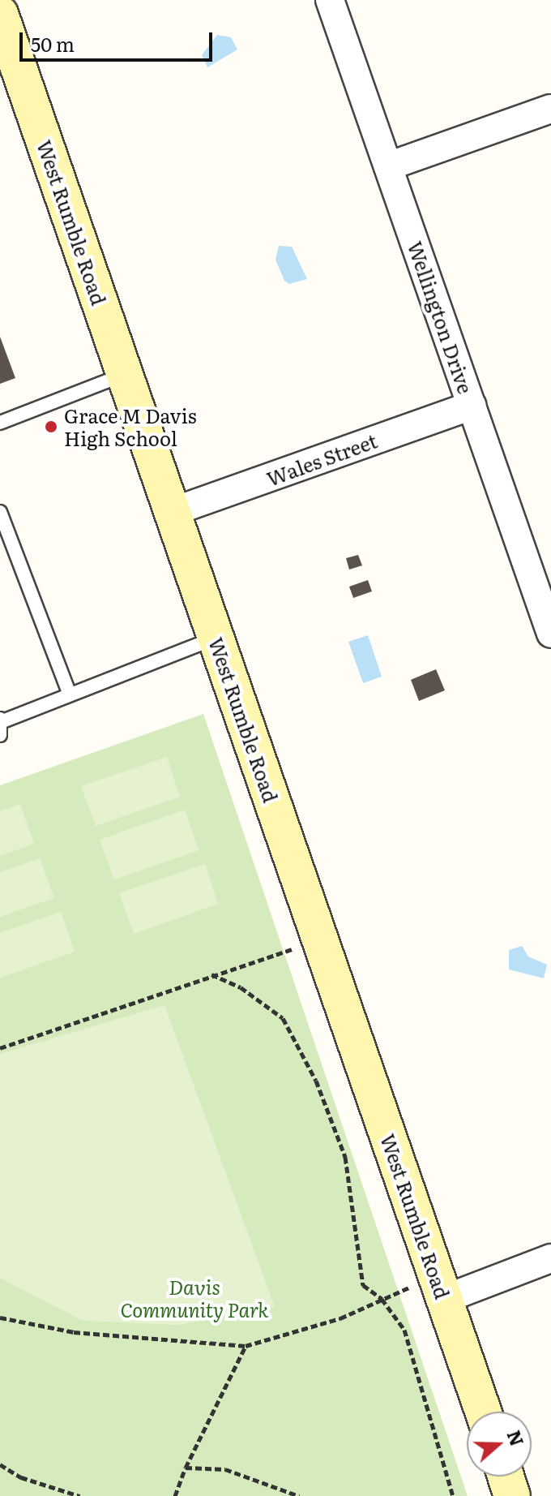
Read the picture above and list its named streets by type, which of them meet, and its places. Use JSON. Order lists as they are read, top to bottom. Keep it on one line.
{"streets":{"street":["West Rumble Road","Wellington Drive","Wales Street"]},"crossings":[["West Rumble Road","Wales Street"],["Wellington Drive","Wales Street"]],"parks":["Davis Community Park"],"places":["Grace M Davis High School"],"scale_bar":"50 m","north":"right"}
